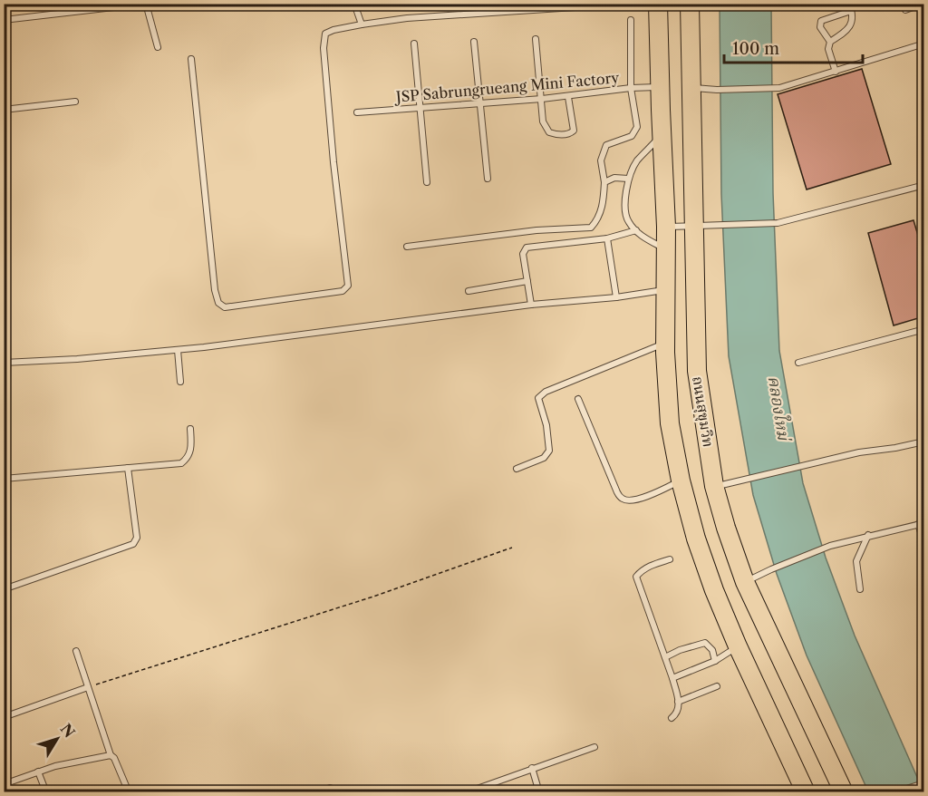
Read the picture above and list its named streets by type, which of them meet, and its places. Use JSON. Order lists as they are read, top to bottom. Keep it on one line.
{"streets":{"highway":["ถนนสุขุมวิท"],"lane":["JSP Sabrungrueang Mini Factory"]},"crossings":[["JSP Sabrungrueang Mini Factory","ถนนสุขุมวิท"]],"water":["คลองใหม่"],"scale_bar":"100 m","north":"top right"}
